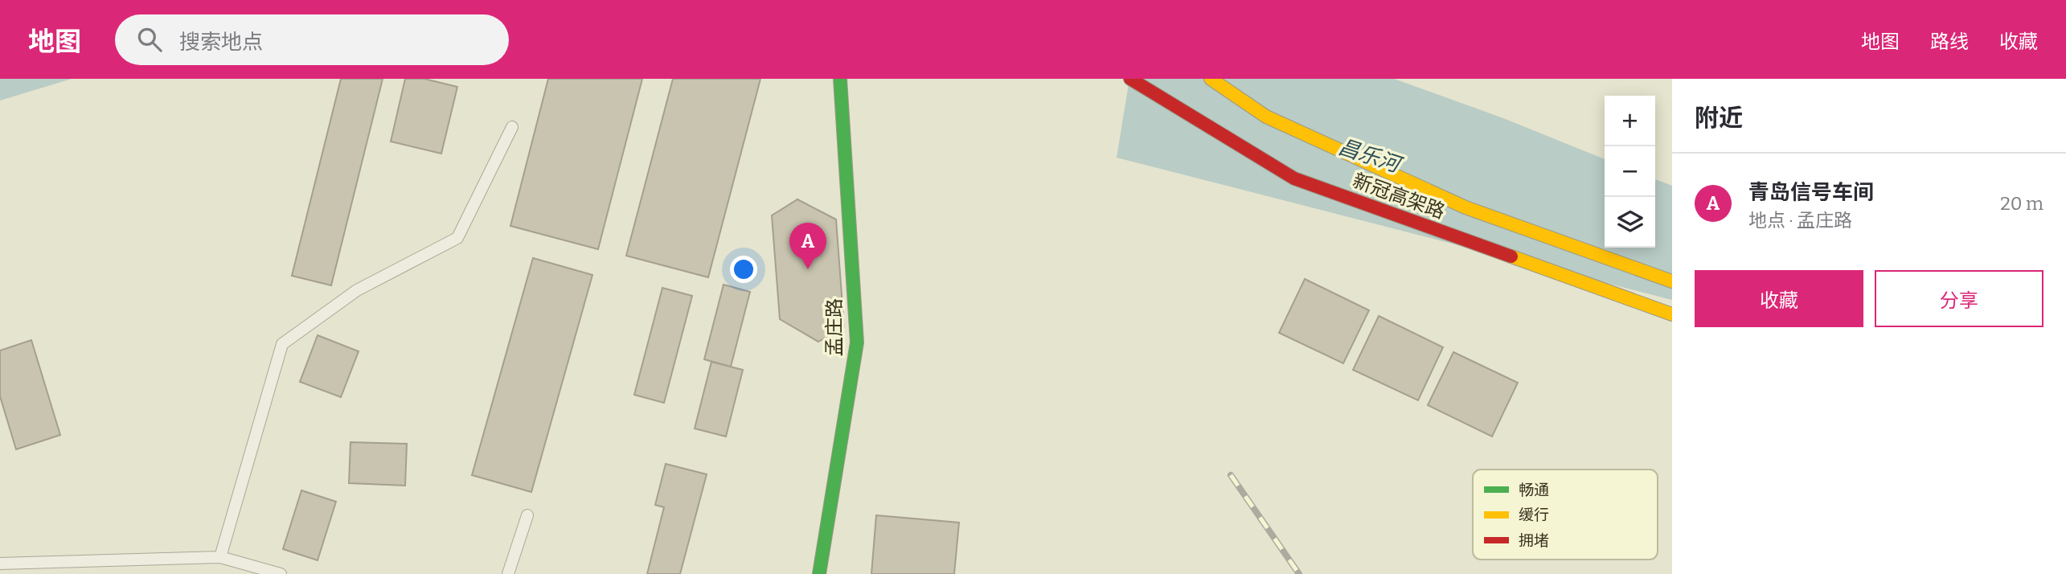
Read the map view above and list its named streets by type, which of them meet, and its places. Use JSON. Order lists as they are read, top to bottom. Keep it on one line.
{"streets":{"main road":["新冠高架路","孟庄路"]},"water":["昌乐河"],"legend":["畅通","缓行","拥堵"],"page":{"header":"地图","search":"搜索地点","nav":["地图","路线","收藏"],"heading":"附近","map_buttons":["+","−"],"list":[{"mark":"A","name":"青岛信号车间","note":"地点 · 孟庄路","value":"20 m"}],"pins":"A","buttons":["收藏","分享"]}}
